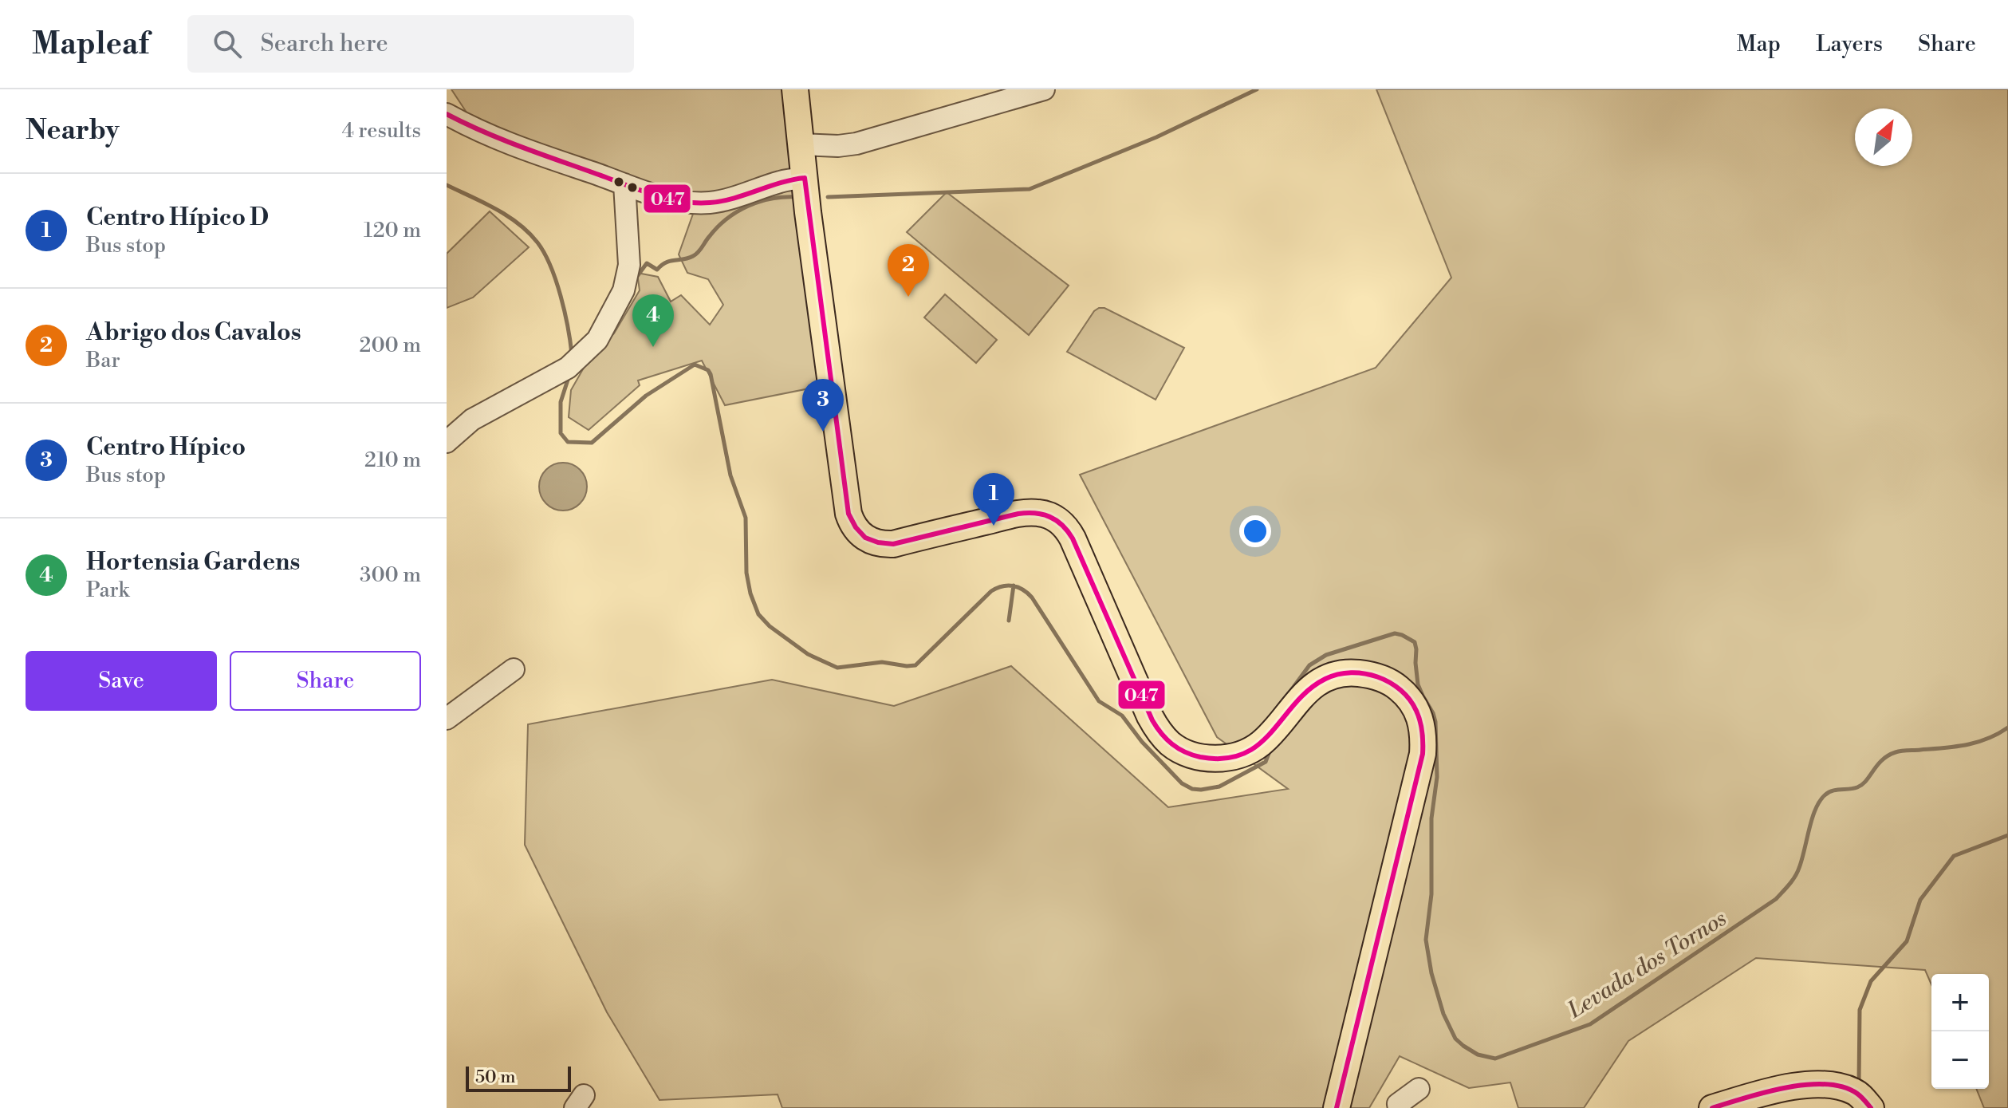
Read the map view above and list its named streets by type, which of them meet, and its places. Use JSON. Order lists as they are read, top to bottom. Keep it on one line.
{"water":["Levada dos Tornos"],"lines":["transit line 047"],"scale_bar":"50 m","north":"top right","page":{"header":"Mapleaf","search":"Search here","nav":["Map","Layers","Share"],"heading":["Nearby","4 results"],"list":[{"mark":"1","name":"Centro Hípico D","note":"Bus stop","value":"120 m"},{"mark":"2","name":"Abrigo dos Cavalos","note":"Bar","value":"200 m"},{"mark":"3","name":"Centro Hípico","note":"Bus stop","value":"210 m"},{"mark":"4","name":"Hortensia Gardens","note":"Park","value":"300 m"}],"pins":["2","4","3","1"],"buttons":["Save","Share"],"map_buttons":["+","−"],"scale":"50 m"}}
